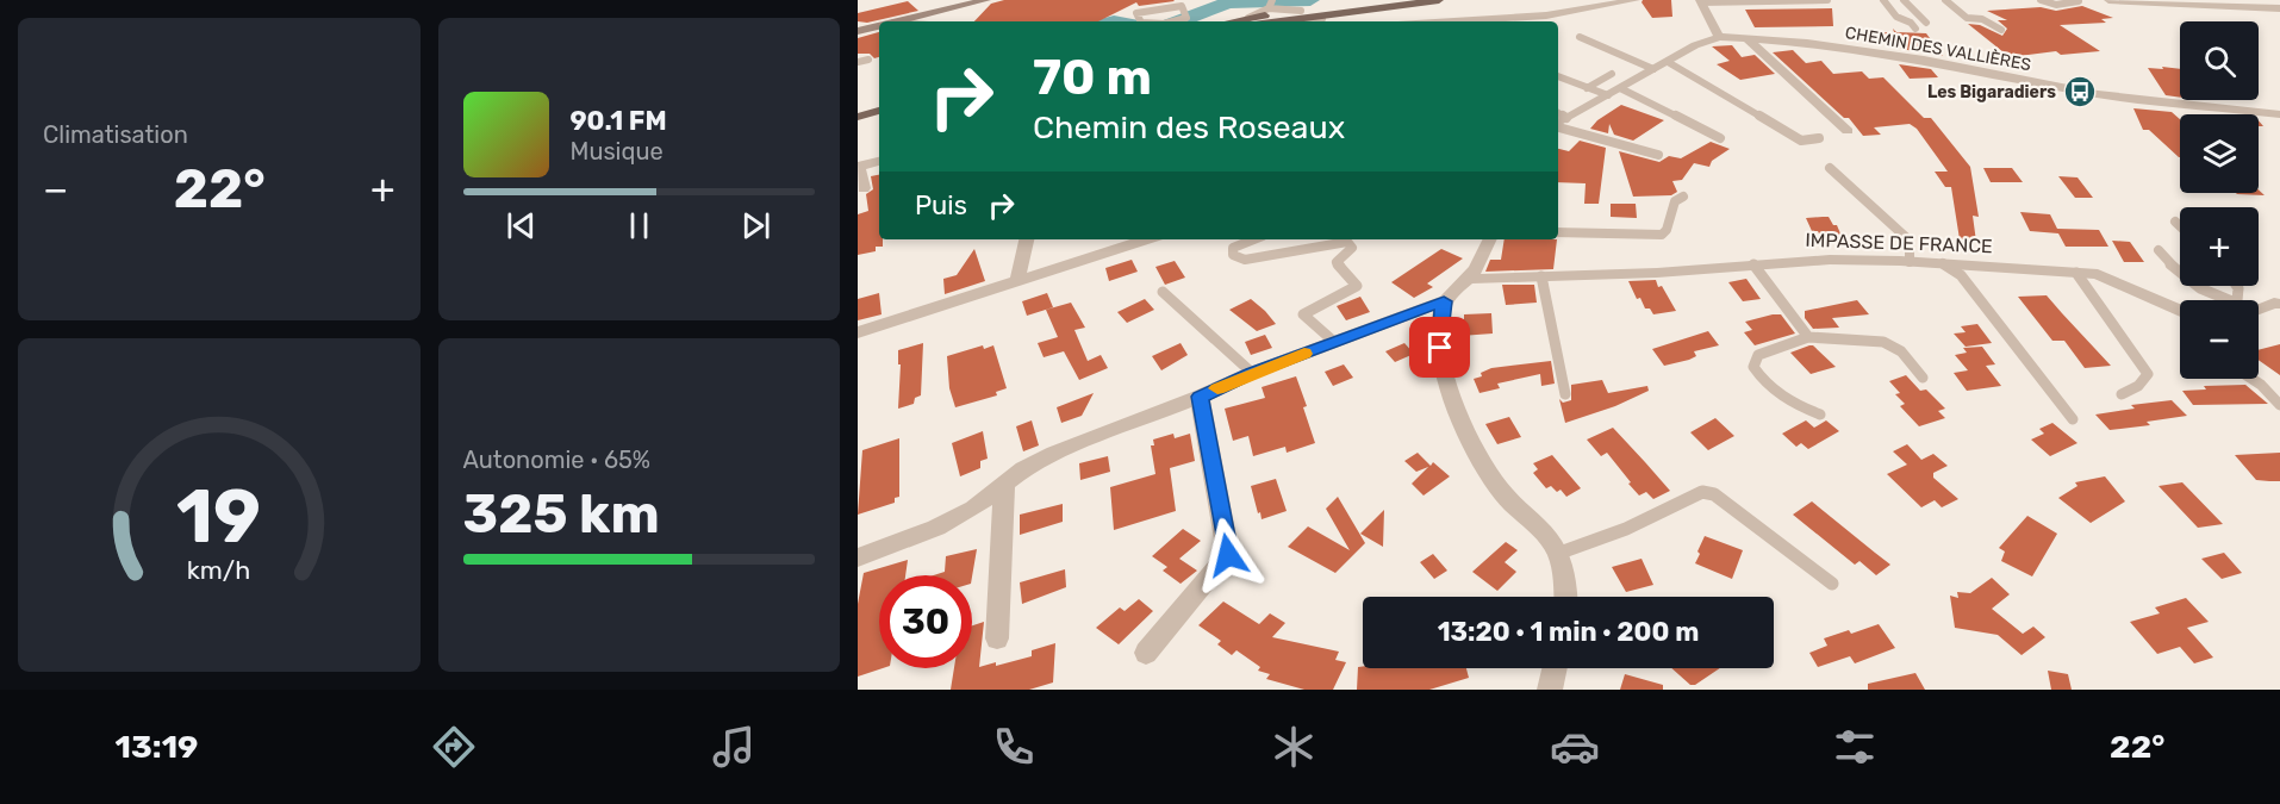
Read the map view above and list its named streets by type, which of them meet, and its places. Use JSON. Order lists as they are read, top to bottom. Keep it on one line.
{"streets":{"street":["CHEMIN DES VALLIÈRES","IMPASSE DE FRANCE"]},"places":{"bus stop":["Les Bigaradiers"]},"page":{"tile":["Climatisation",["Autonomie · 65%","325 km"]],"map_buttons":["+","−"],"turn":["70 m","Chemin des Roseaux"],"song":["90.1 FM","Musique"],"heat":["−","22°","+"],"then":"Puis","limit":"30","trip":"13:20 · 1 min · 200 m","tabs":["13:19","22°"],"gauge":["19","km/h"]}}
